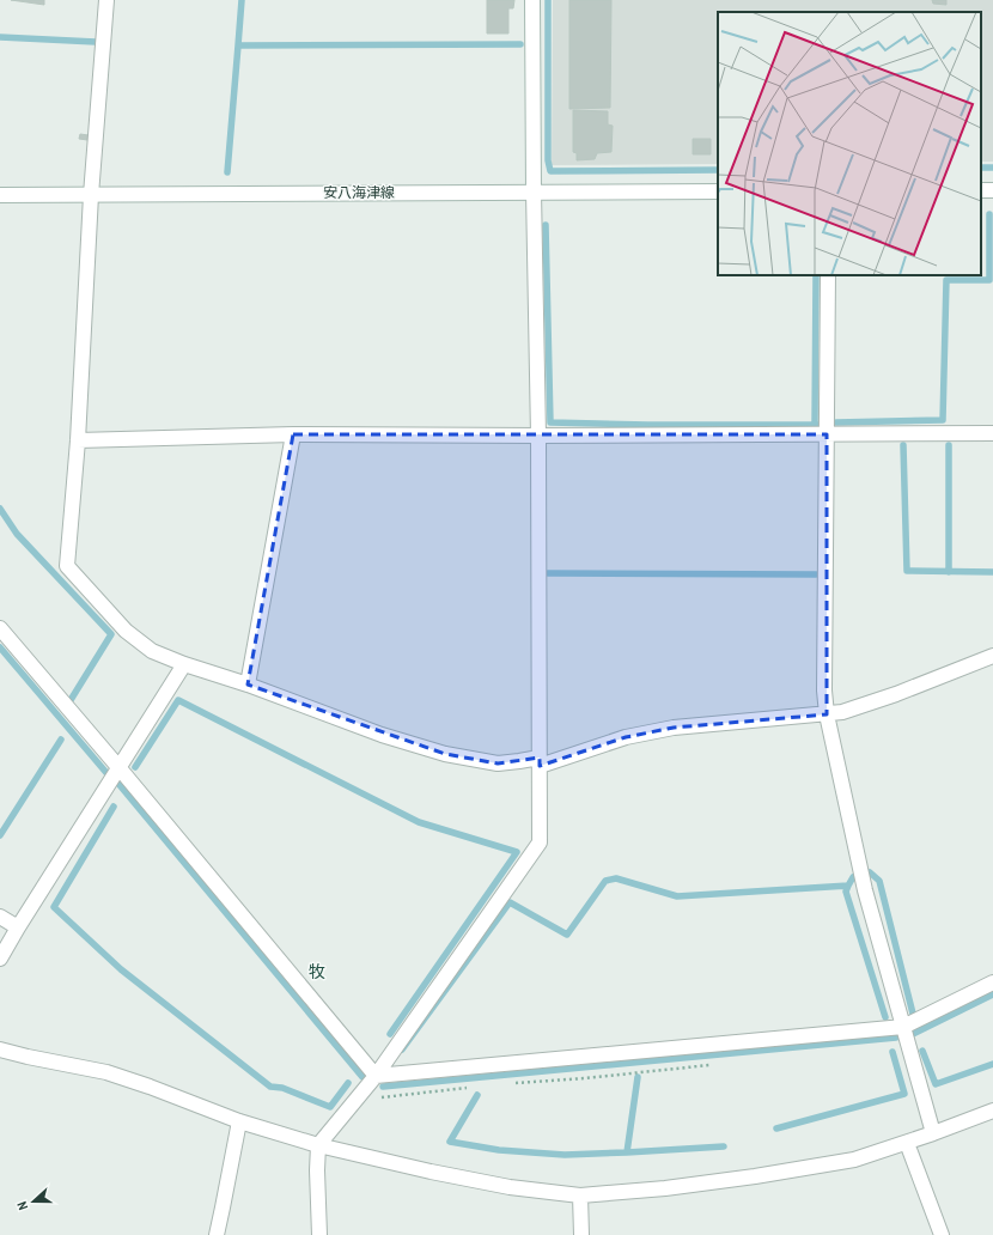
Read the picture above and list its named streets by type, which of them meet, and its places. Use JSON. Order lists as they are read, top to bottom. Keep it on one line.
{"streets":{"street":["安八海津線"]},"districts":["牧"],"north":"left"}
